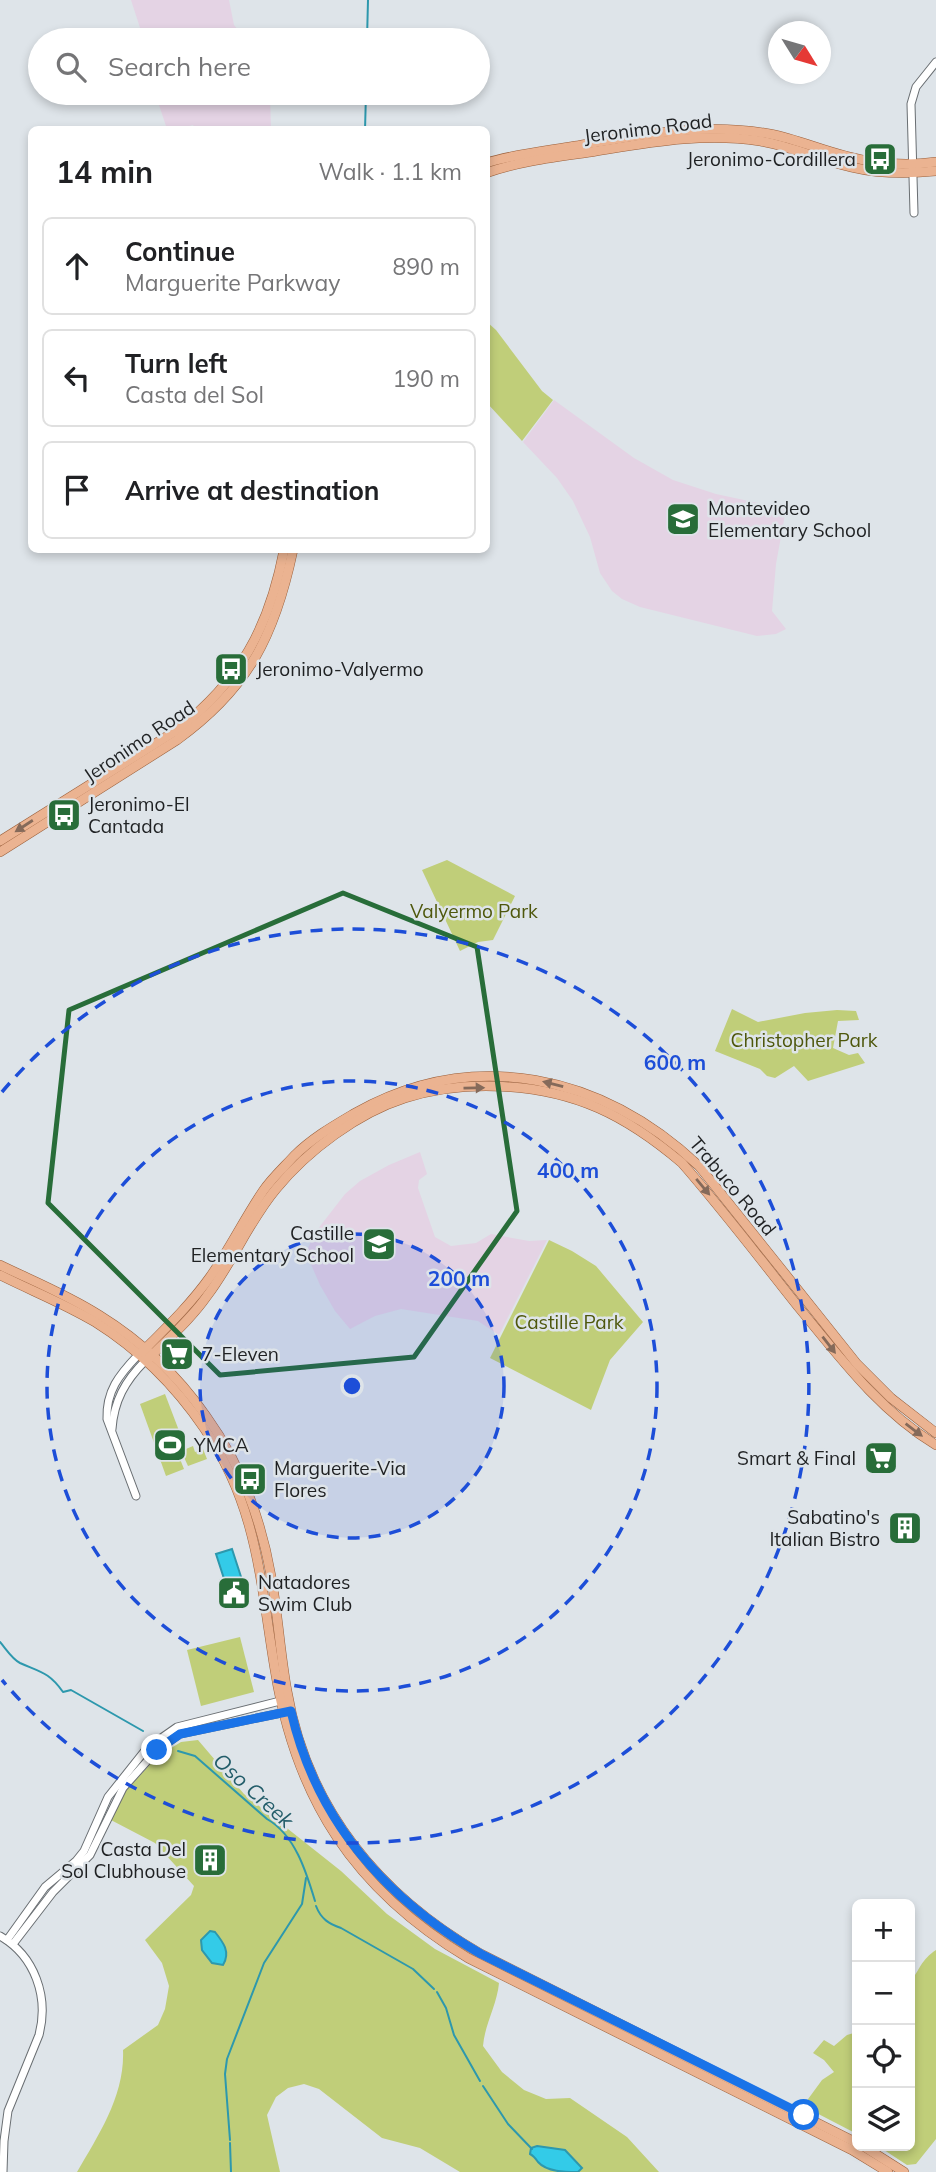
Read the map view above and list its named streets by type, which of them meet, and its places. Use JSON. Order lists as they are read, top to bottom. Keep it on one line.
{"streets":{"main road":["Jeronimo Road","Trabuco Road"]},"water":["Oso Creek"],"parks":["Valyermo Park","Christopher Park","Castille Park"],"places":{"bus stop":["Jeronimo-Cordillera","Jeronimo-Valyermo","Jeronimo-El Cantada","Marguerite-Via Flores"],"school or university":["Montevideo Elementary School","Castille Elementary School"],"supermarket":["7-Eleven","Smart & Final"],"sports":["YMCA"],"building":["Sabatino's Italian Bistro","Casta Del Sol Clubhouse"],"public building":["Natadores Swim Club"]},"north":"bottom right","page":{"search":"Search here","heading":["14 min","Walk · 1.1 km"],"list":[["Continue","Marguerite Parkway","890 m"],["Turn left","Casta del Sol","190 m"],"Arrive at destination"],"map_buttons":["+","−"]},"rings":["600 m","400 m","200 m"]}
